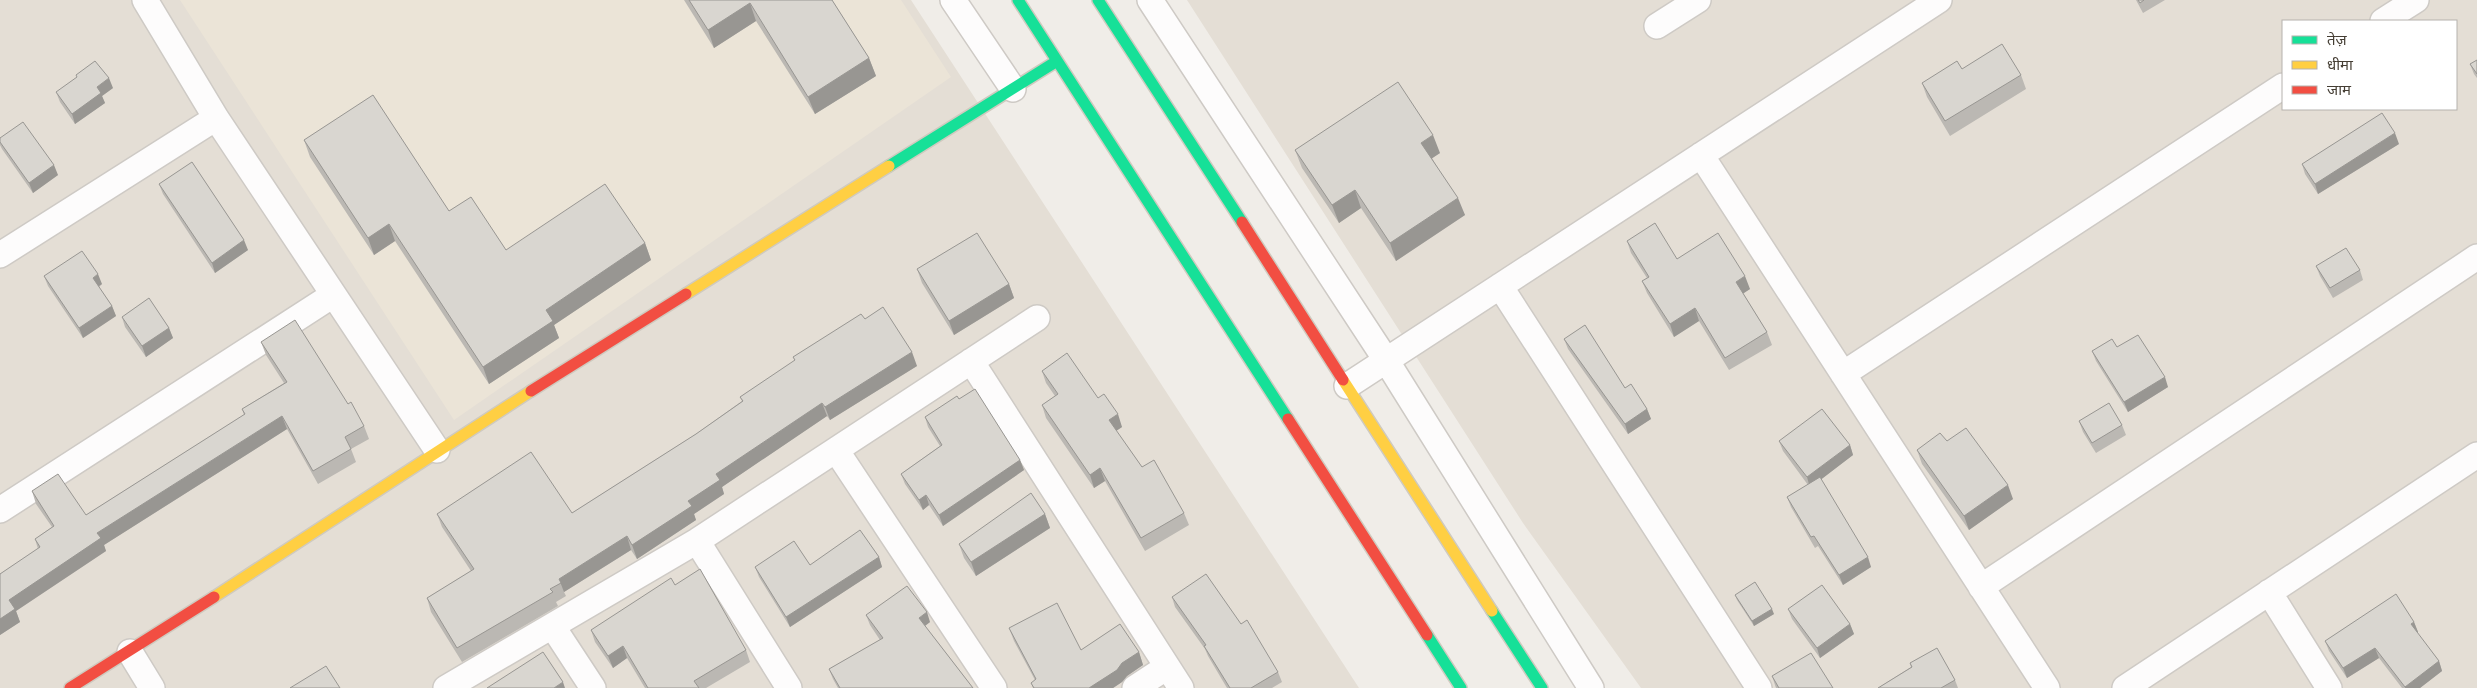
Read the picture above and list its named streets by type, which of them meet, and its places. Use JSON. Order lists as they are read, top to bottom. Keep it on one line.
{"legend":["तेज़","धीमा","जाम"]}
